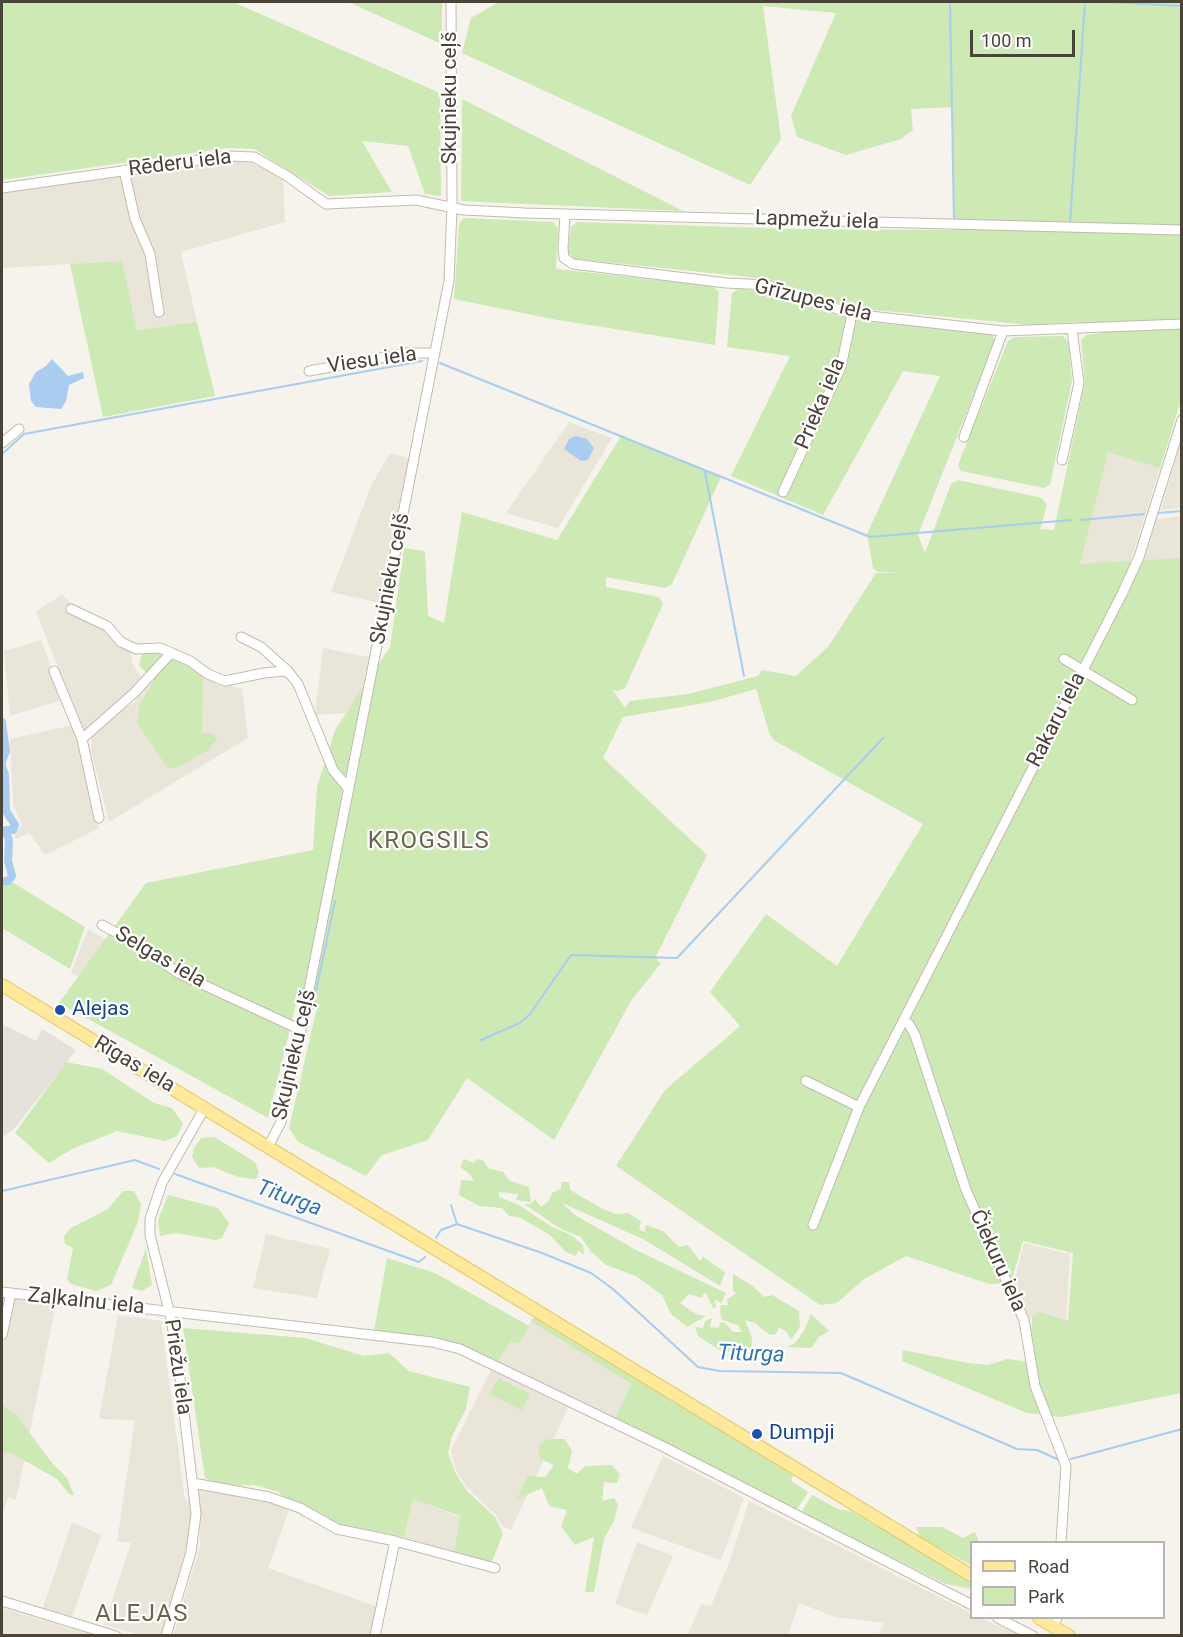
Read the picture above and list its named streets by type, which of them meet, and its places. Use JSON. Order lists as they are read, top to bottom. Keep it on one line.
{"streets":{"main road":["Rīgas iela"],"street":["Skujnieku ceļš","Rēderu iela","Lapmežu iela","Grīzupes iela","Viesu iela","Prieka iela","Rakaru iela","Selgas iela","Čiekuru iela","Zaļkalnu iela","Priežu iela"]},"crossings":[["Skujnieku ceļš","Rēderu iela"],["Skujnieku ceļš","Lapmežu iela"],["Skujnieku ceļš","Viesu iela"],["Skujnieku ceļš","Selgas iela"],["Skujnieku ceļš","Rīgas iela"],["Rēderu iela","Lapmežu iela"],["Lapmežu iela","Grīzupes iela"],["Grīzupes iela","Prieka iela"],["Rakaru iela","Čiekuru iela"],["Rīgas iela","Priežu iela"],["Zaļkalnu iela","Priežu iela"]],"districts":["KROGSILS","ALEJAS"],"water":["Titurga"],"places":["Alejas","Dumpji"],"legend":["Road","Park"],"scale_bar":"100 m"}
